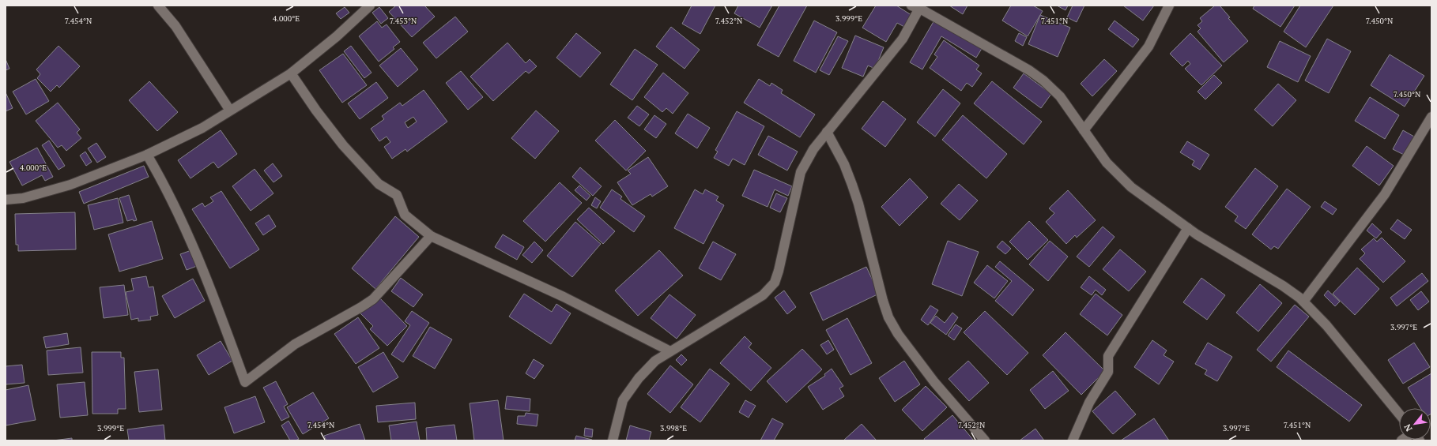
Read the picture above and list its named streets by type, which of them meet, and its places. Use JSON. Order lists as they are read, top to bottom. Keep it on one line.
{"north":"bottom left","coordinates":["4.000°E","3.999°E","7.450°N","7.454°N","7.453°N","7.452°N","7.451°N","3.997°E","3.998°E"]}
